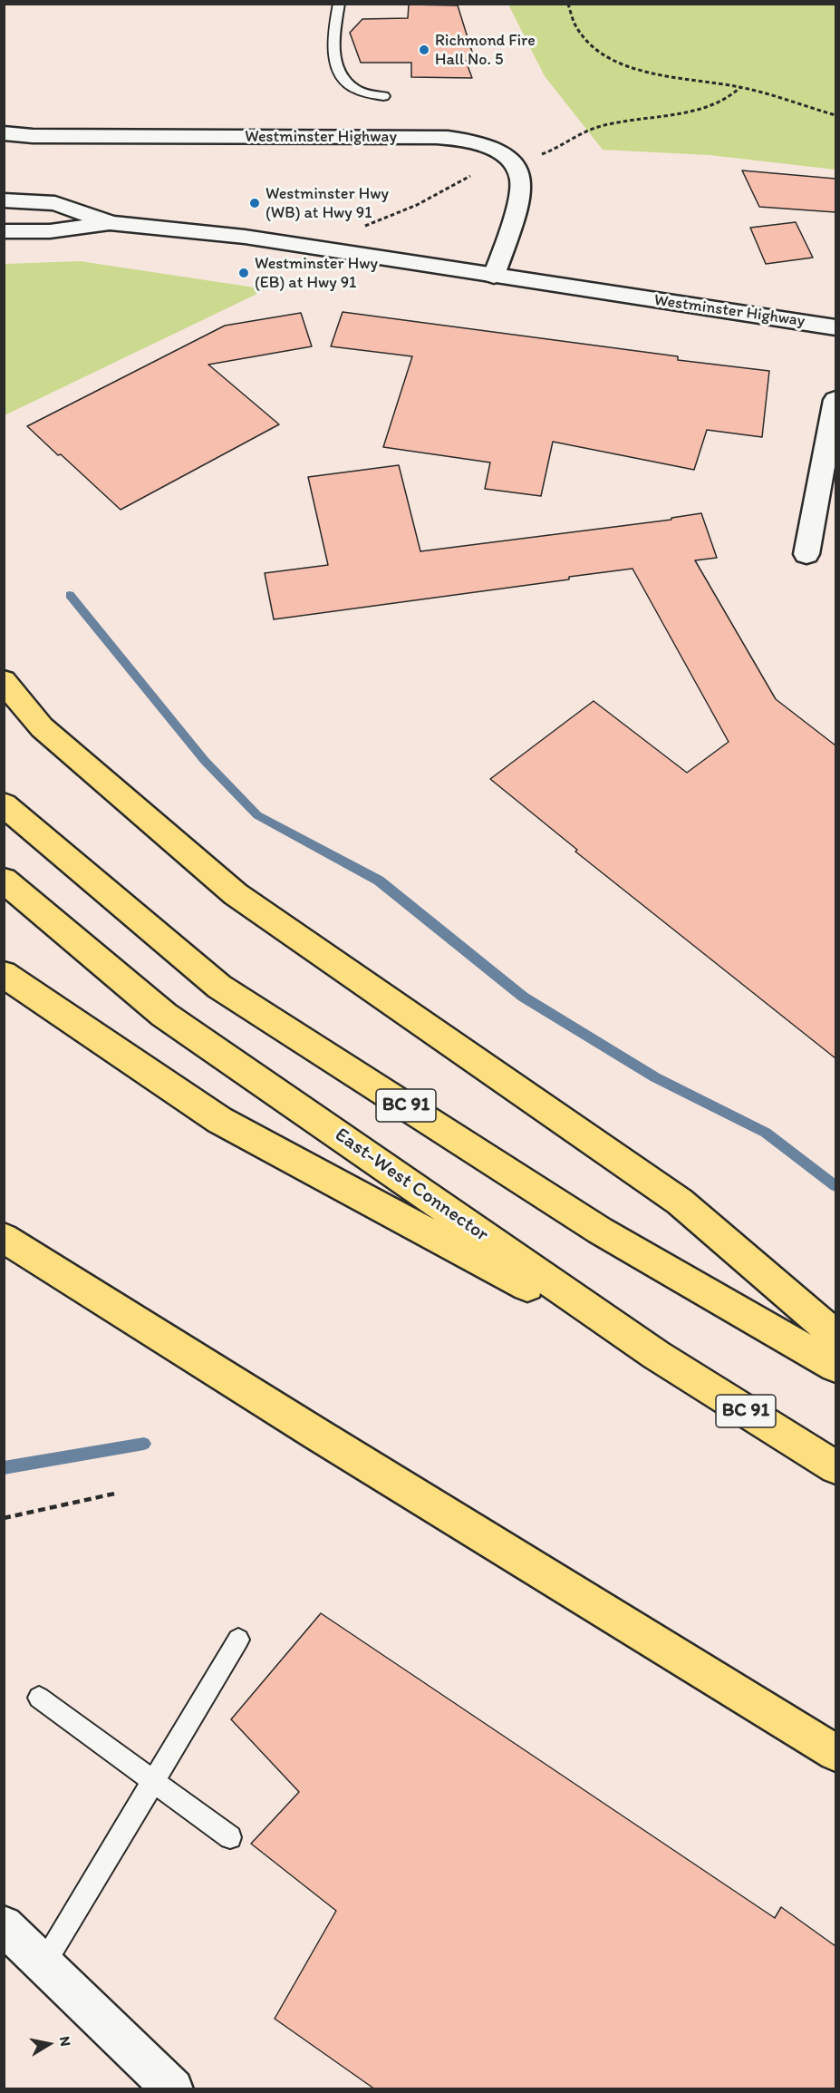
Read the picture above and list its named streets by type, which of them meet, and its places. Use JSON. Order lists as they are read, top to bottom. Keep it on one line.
{"streets":{"highway":["BC 91","East-West Connector"],"street":["Westminster Highway"]},"places":["Richmond Fire Hall No. 5","Westminster Hwy (WB) at Hwy 91","Westminster Hwy (EB) at Hwy 91"],"north":"right"}
